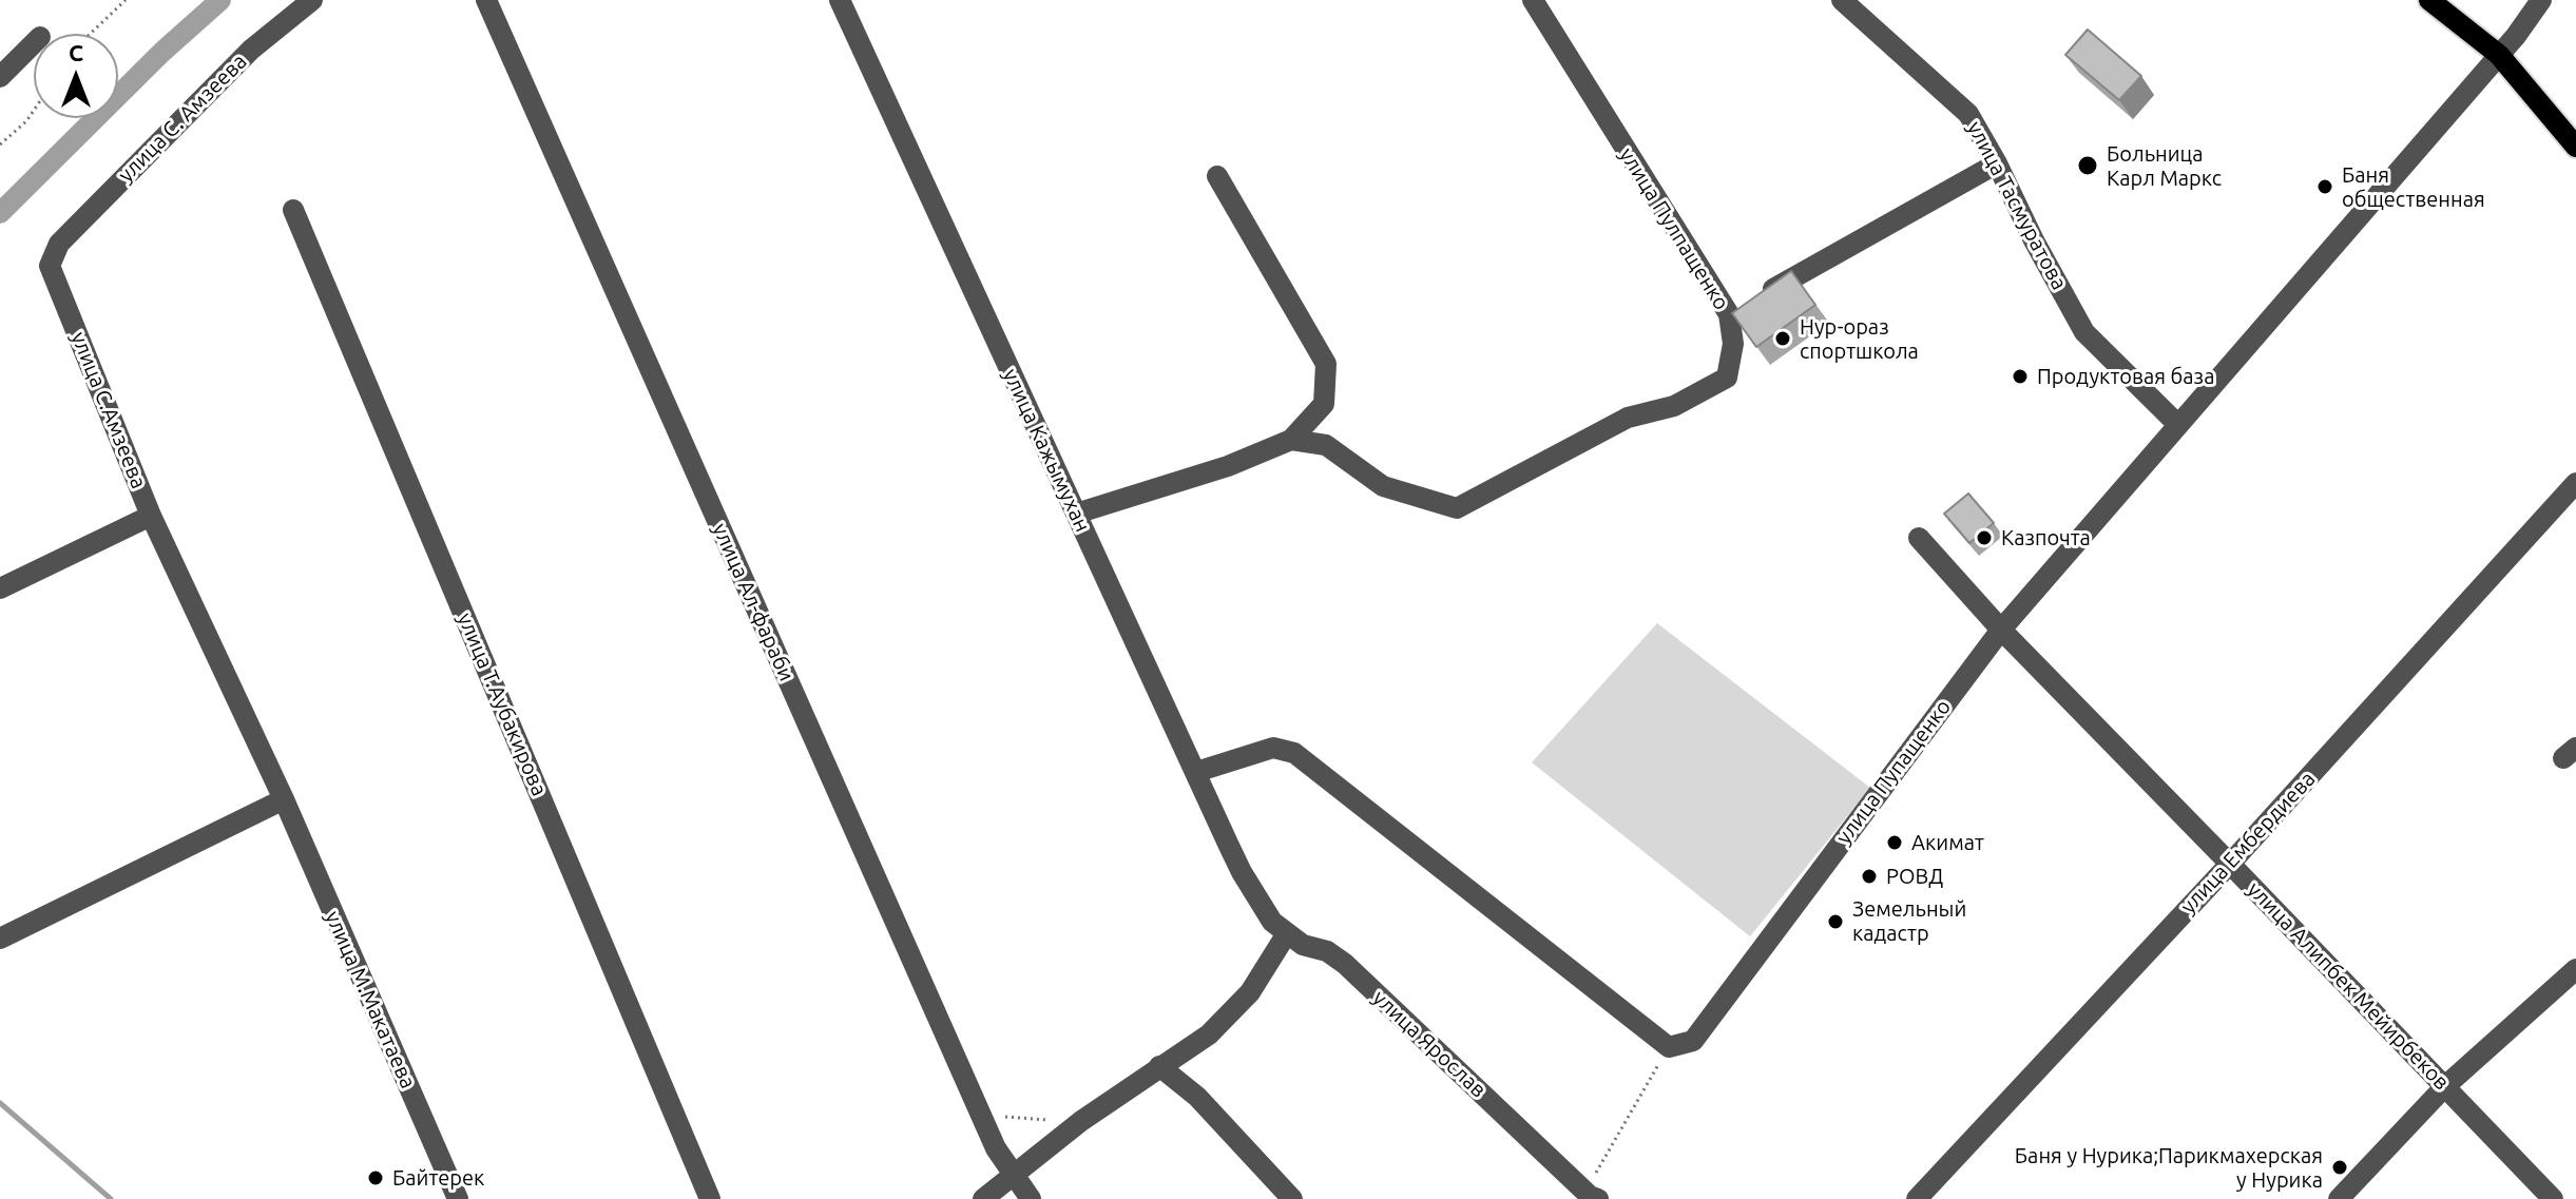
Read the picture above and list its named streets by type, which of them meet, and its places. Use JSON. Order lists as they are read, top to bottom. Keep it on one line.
{"streets":{"street":["улица С. Амзеева","улица Тасмуратова","улица Пулпащенко","улица С.Амзеева","улица Кажымухан","улица Ал-фараби","улица Т.Аубакирова","улица Пупащенко","улица Ембердиева","улица Алипбек Мейирбеков","улица М.Макатаева","улица Ярослав"]},"crossings":[["улица С. Амзеева","улица С.Амзеева"],["улица Тасмуратова","улица Пупащенко"],["улица С.Амзеева","улица М.Макатаева"],["улица Кажымухан","улица Ярослав"],["улица Пупащенко","улица Алипбек Мейирбеков"],["улица Ембердиева","улица Алипбек Мейирбеков"]],"places":["Больница Карл Маркс","Баня общественная","Нур-ораз спортшкола","Продуктовая база","Казпочта","Акимат","РОВД","Земельный кадастр","Баня у Нурика;Парикмахерская у Нурика","Байтерек"],"north":"top"}
